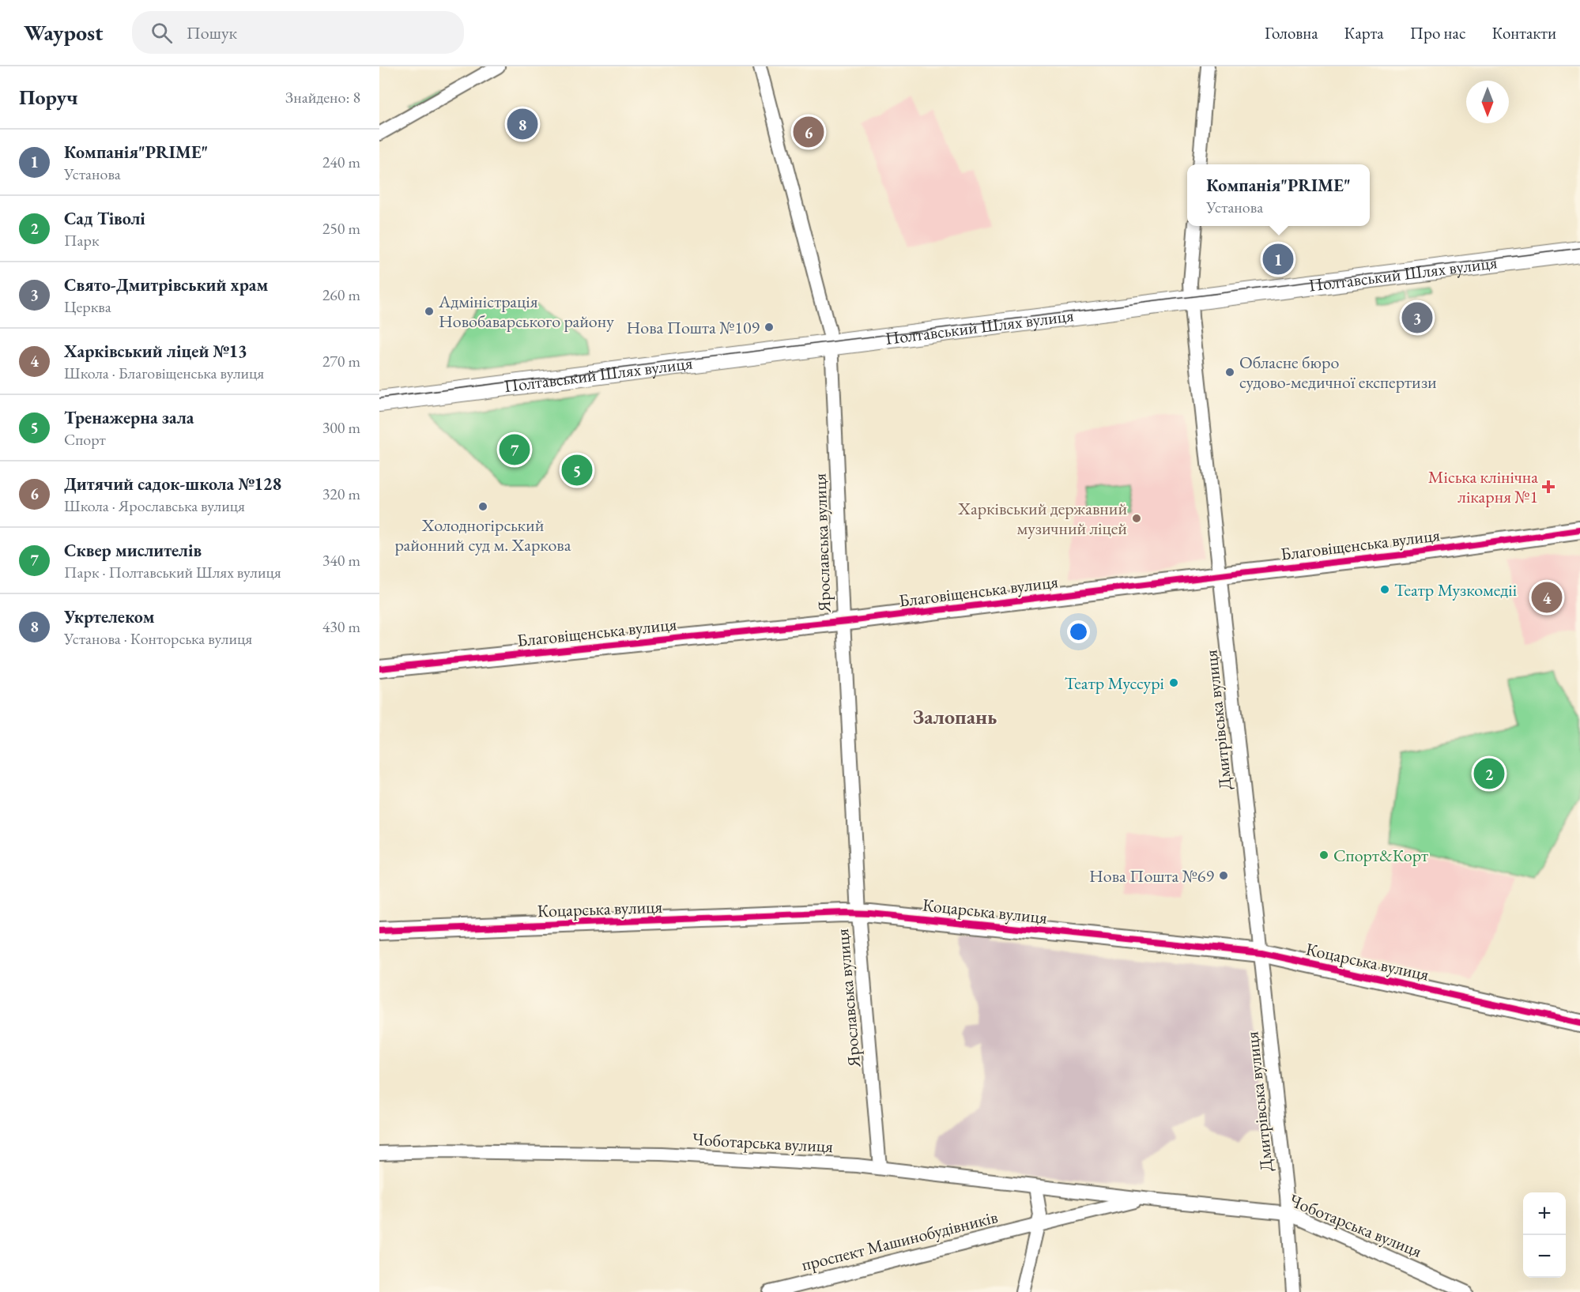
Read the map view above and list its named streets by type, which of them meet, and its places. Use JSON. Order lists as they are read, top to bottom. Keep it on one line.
{"streets":{"main road":["Полтавський Шлях вулиця"],"street":["Ярославська вулиця","Благовіщенська вулиця","Дмитрівська вулиця","Коцарська вулиця","Чоботарська вулиця","проспект Машинобудівників"]},"crossings":[["Полтавський Шлях вулиця","Ярославська вулиця"],["Полтавський Шлях вулиця","Дмитрівська вулиця"],["Ярославська вулиця","Благовіщенська вулиця"],["Ярославська вулиця","Коцарська вулиця"],["Ярославська вулиця","Чоботарська вулиця"],["Благовіщенська вулиця","Дмитрівська вулиця"],["Дмитрівська вулиця","Коцарська вулиця"],["Дмитрівська вулиця","Чоботарська вулиця"],["Чоботарська вулиця","проспект Машинобудівників"]],"districts":["Залопань"],"places":{"other":["Адміністрація Новобаварського району","Нова Пошта №109","Обласне бюро судово-медичної експертизи","Холодногірський районний суд м. Харкова","Харківський державний музичний ліцей","Театр Музкомедіі","Театр Муссурі","Спорт&Корт","Нова Пошта №69"],"health":["Міська клінічна лікарня №1"]},"north":"bottom","page":{"header":"Waypost","search":"Пошук","nav":["Головна","Карта","Про нас","Контакти"],"heading":["Поруч","Знайдено: 8"],"pins":["8","6","1","3","7","5","4","2"],"list":[{"mark":"1","name":"Компанія\"PRIME\"","note":"Установа","value":"240 m"},{"mark":"2","name":"Сад Тіволі","note":"Парк","value":"250 m"},{"mark":"3","name":"Свято-Дмитрівський храм","note":"Церква","value":"260 m"},{"mark":"4","name":"Харківський ліцей №13","note":"Школа · Благовіщенська вулиця","value":"270 m"},{"mark":"5","name":"Тренажерна зала","note":"Спорт","value":"300 m"},{"mark":"6","name":"Дитячий садок-школа №128","note":"Школа · Ярославська вулиця","value":"320 m"},{"mark":"7","name":"Сквер мислителів","note":"Парк · Полтавський Шлях вулиця","value":"340 m"},{"mark":"8","name":"Укртелеком","note":"Установа · Конторська вулиця","value":"430 m"}],"popup":["Компанія\"PRIME\"","Установа"],"map_buttons":["+","−"]}}
